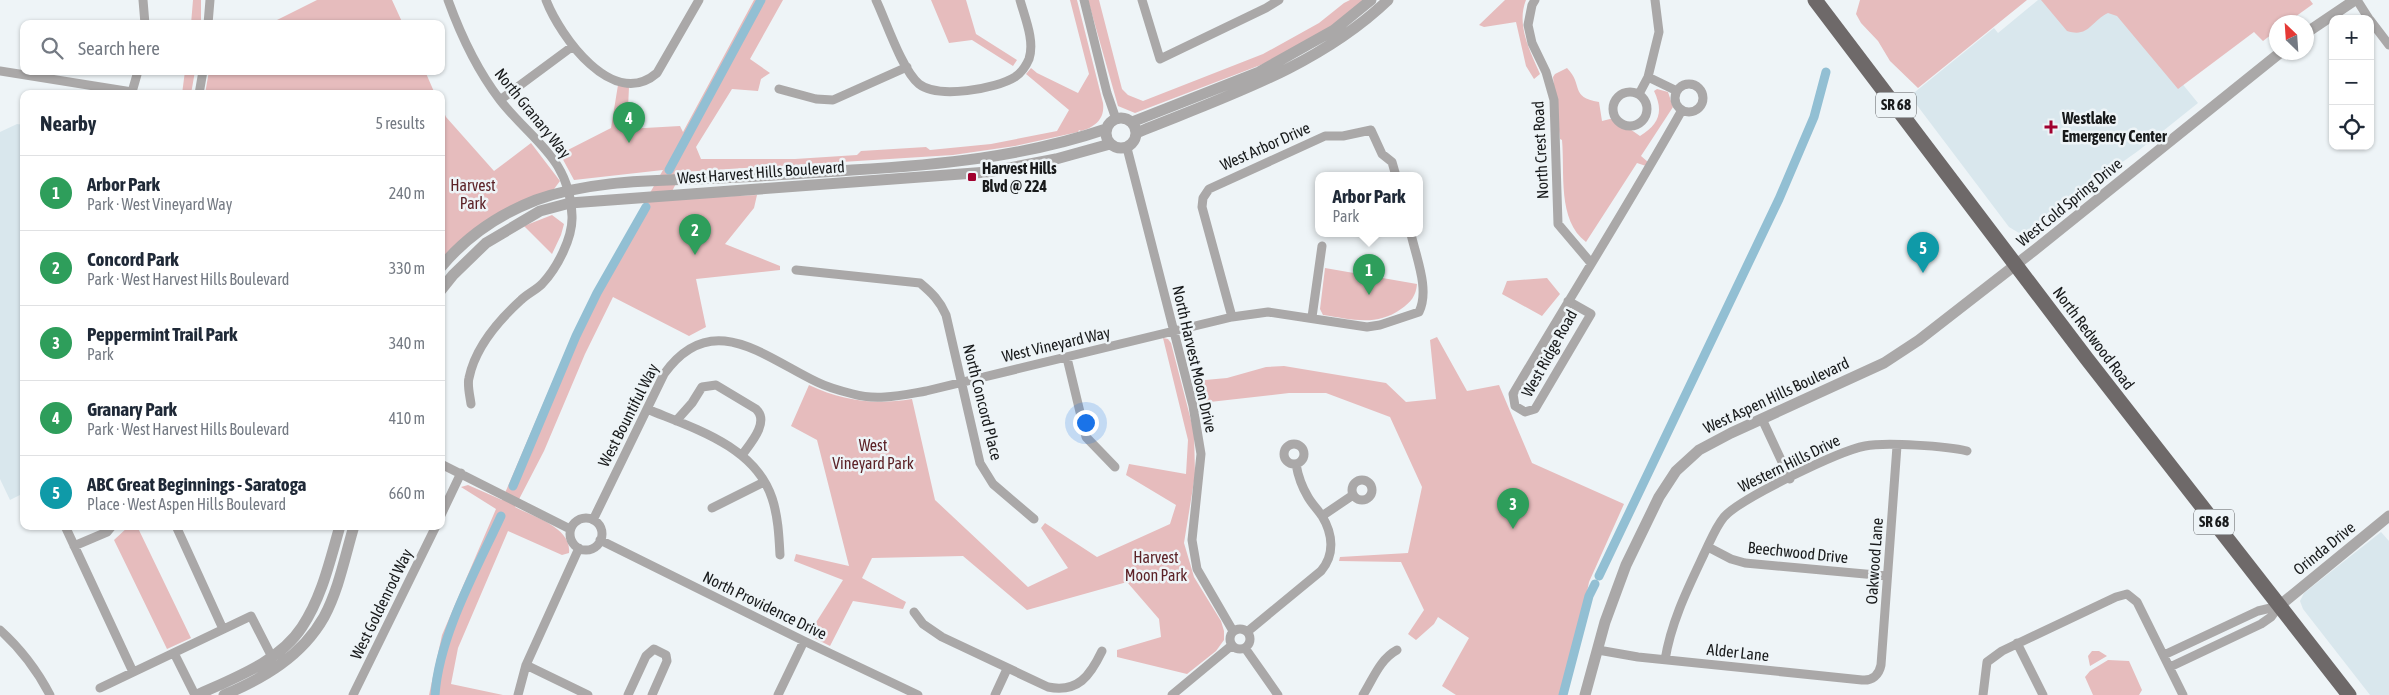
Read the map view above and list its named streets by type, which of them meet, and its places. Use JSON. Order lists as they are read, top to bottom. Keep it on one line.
{"streets":{"main road":["SR 68","North Redwood Road"],"street":["North Granary Way","West Arbor Drive","North Crest Road","West Harvest Hills Boulevard","West Cold Spring Drive","West Vineyard Way","West Ridge Road","North Harvest Moon Drive","West Aspen Hills Boulevard","North Concord Place","West Bountiful Way","Western Hills Drive","Orinda Drive","Beechwood Drive","Oakwood Lane","West Goldenrod Way","North Providence Drive","Alder Lane"]},"crossings":[["North Granary Way","West Harvest Hills Boulevard"],["West Arbor Drive","West Vineyard Way"],["North Crest Road","West Ridge Road"],["West Harvest Hills Boulevard","North Harvest Moon Drive"],["West Cold Spring Drive","North Redwood Road"],["West Cold Spring Drive","West Aspen Hills Boulevard"],["North Redwood Road","West Aspen Hills Boulevard"],["North Redwood Road","Orinda Drive"],["West Vineyard Way","North Harvest Moon Drive"],["West Vineyard Way","North Concord Place"],["West Vineyard Way","West Bountiful Way"],["West Aspen Hills Boulevard","Alder Lane"],["West Bountiful Way","North Providence Drive"],["Western Hills Drive","Beechwood Drive"],["Western Hills Drive","Oakwood Lane"],["Western Hills Drive","Alder Lane"],["Beechwood Drive","Oakwood Lane"],["Oakwood Lane","Alder Lane"]],"parks":["Harvest Park","West Vineyard Park","Harvest Moon Park"],"places":{"health":["Westlake Emergency Center"],"transit":["Harvest Hills Blvd @ 224"]},"north":"top left","page":{"map_buttons":["+","−"],"search":"Search here","heading":["Nearby","5 results"],"pins":["4","2","5","1","3"],"list":[{"mark":"1","name":"Arbor Park","note":"Park · West Vineyard Way","value":"240 m"},{"mark":"2","name":"Concord Park","note":"Park · West Harvest Hills Boulevard","value":"330 m"},{"mark":"3","name":"Peppermint Trail Park","note":"Park","value":"340 m"},{"mark":"4","name":"Granary Park","note":"Park · West Harvest Hills Boulevard","value":"410 m"},{"mark":"5","name":"ABC Great Beginnings - Saratoga","note":"Place · West Aspen Hills Boulevard","value":"660 m"}],"popup":["Arbor Park","Park"]}}
